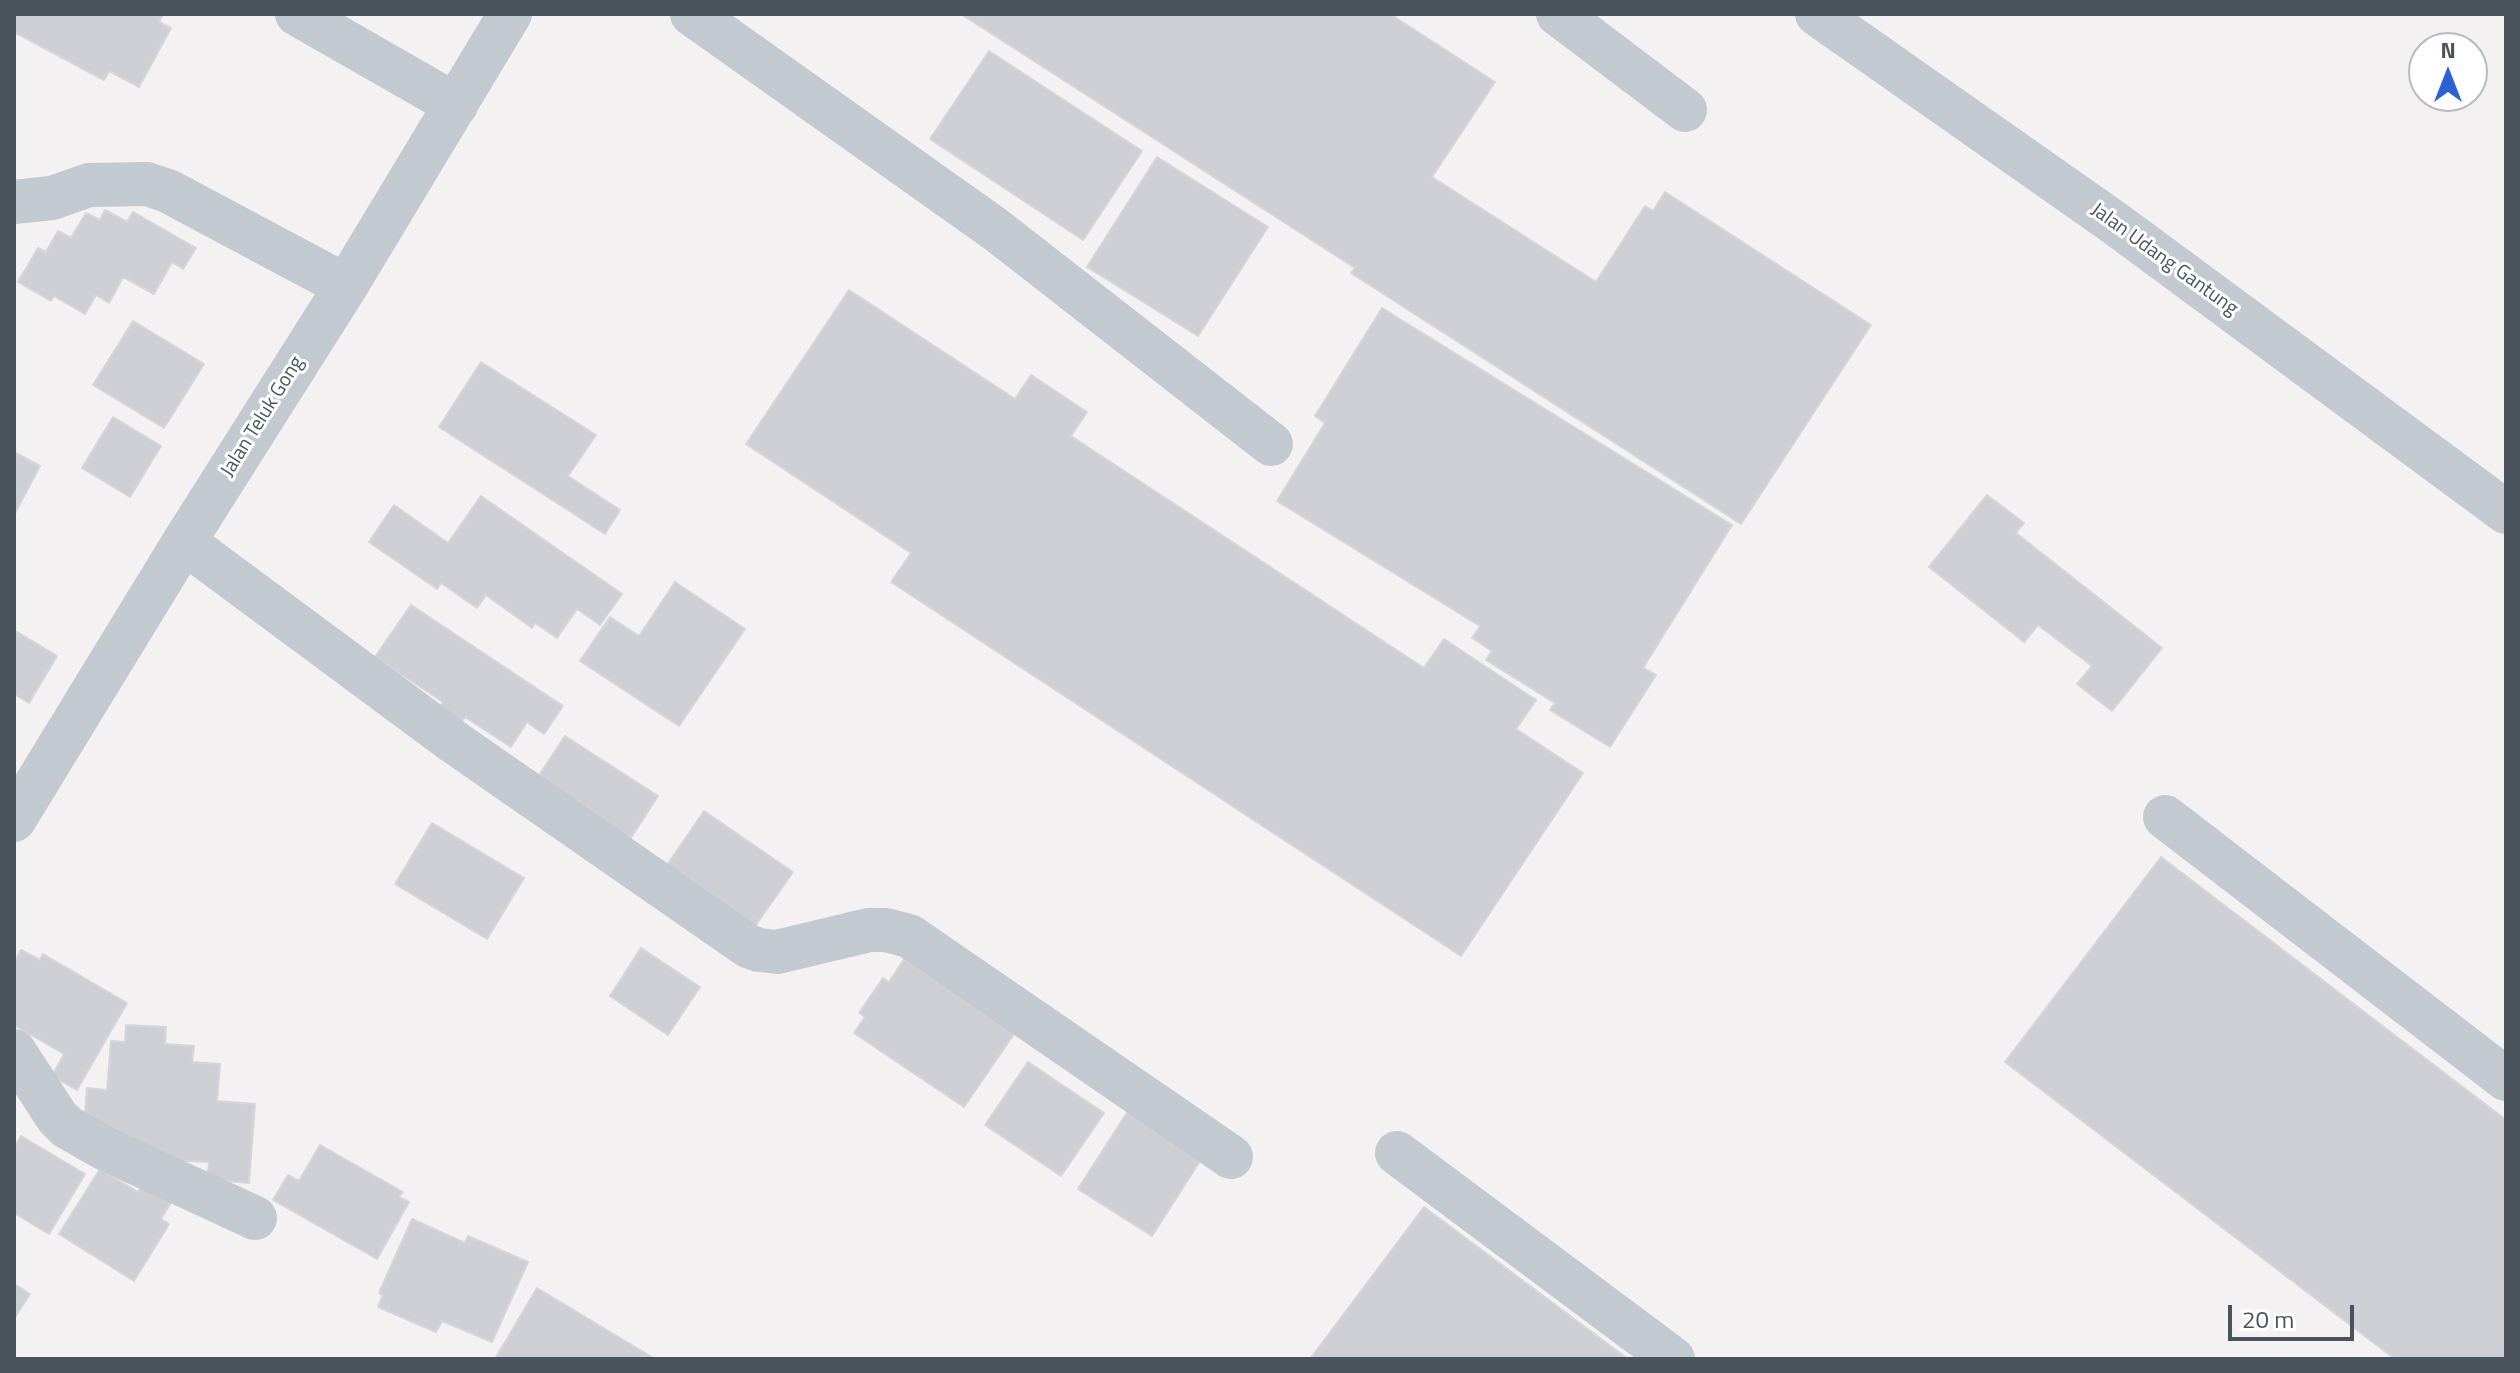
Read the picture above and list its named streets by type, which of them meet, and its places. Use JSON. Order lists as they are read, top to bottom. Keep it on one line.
{"streets":{"street":["Jalan Udang Gantung","Jalan Teluk Gong"]},"scale_bar":"20 m","north":"top"}
